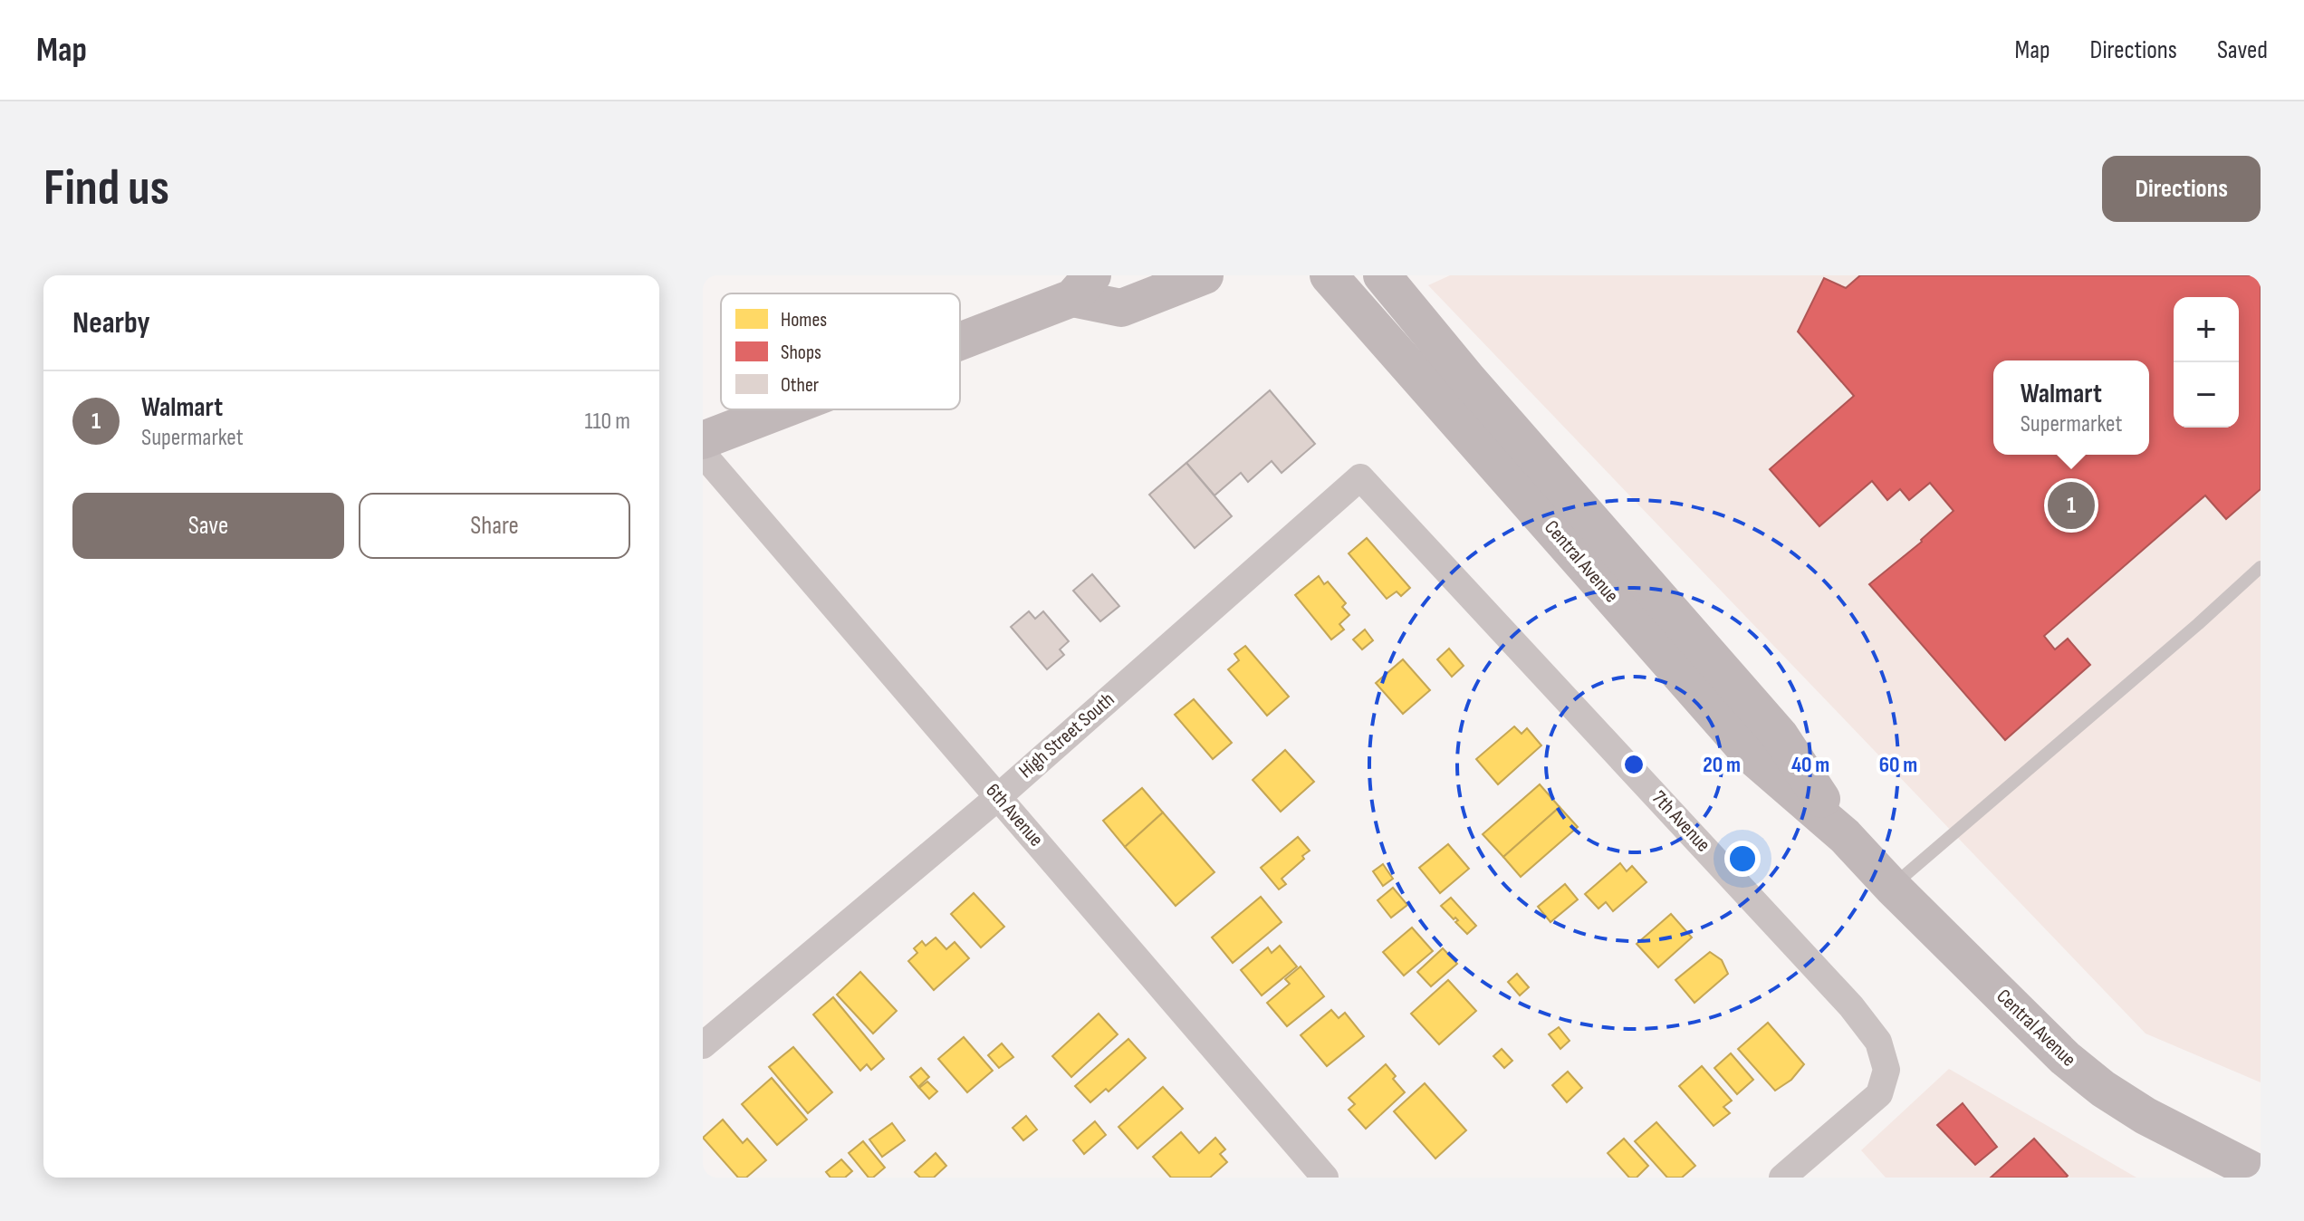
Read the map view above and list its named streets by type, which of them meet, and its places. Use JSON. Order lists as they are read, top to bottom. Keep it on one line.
{"streets":{"main road":["Central Avenue"],"street":["High Street South","6th Avenue","7th Avenue"]},"crossings":[["High Street South","6th Avenue"],["High Street South","7th Avenue"]],"legend":["Homes","Shops","Other"],"page":{"header":"Map","nav":["Map","Directions","Saved"],"buttons":["Directions",["Save","Share"]],"title":"Find us","heading":"Nearby","map_buttons":["+","−"],"popup":["Walmart","Supermarket"],"list":[{"mark":"1","name":"Walmart","note":"Supermarket","value":"110 m"}],"pins":"1"},"rings":["20 m","40 m","60 m"]}
